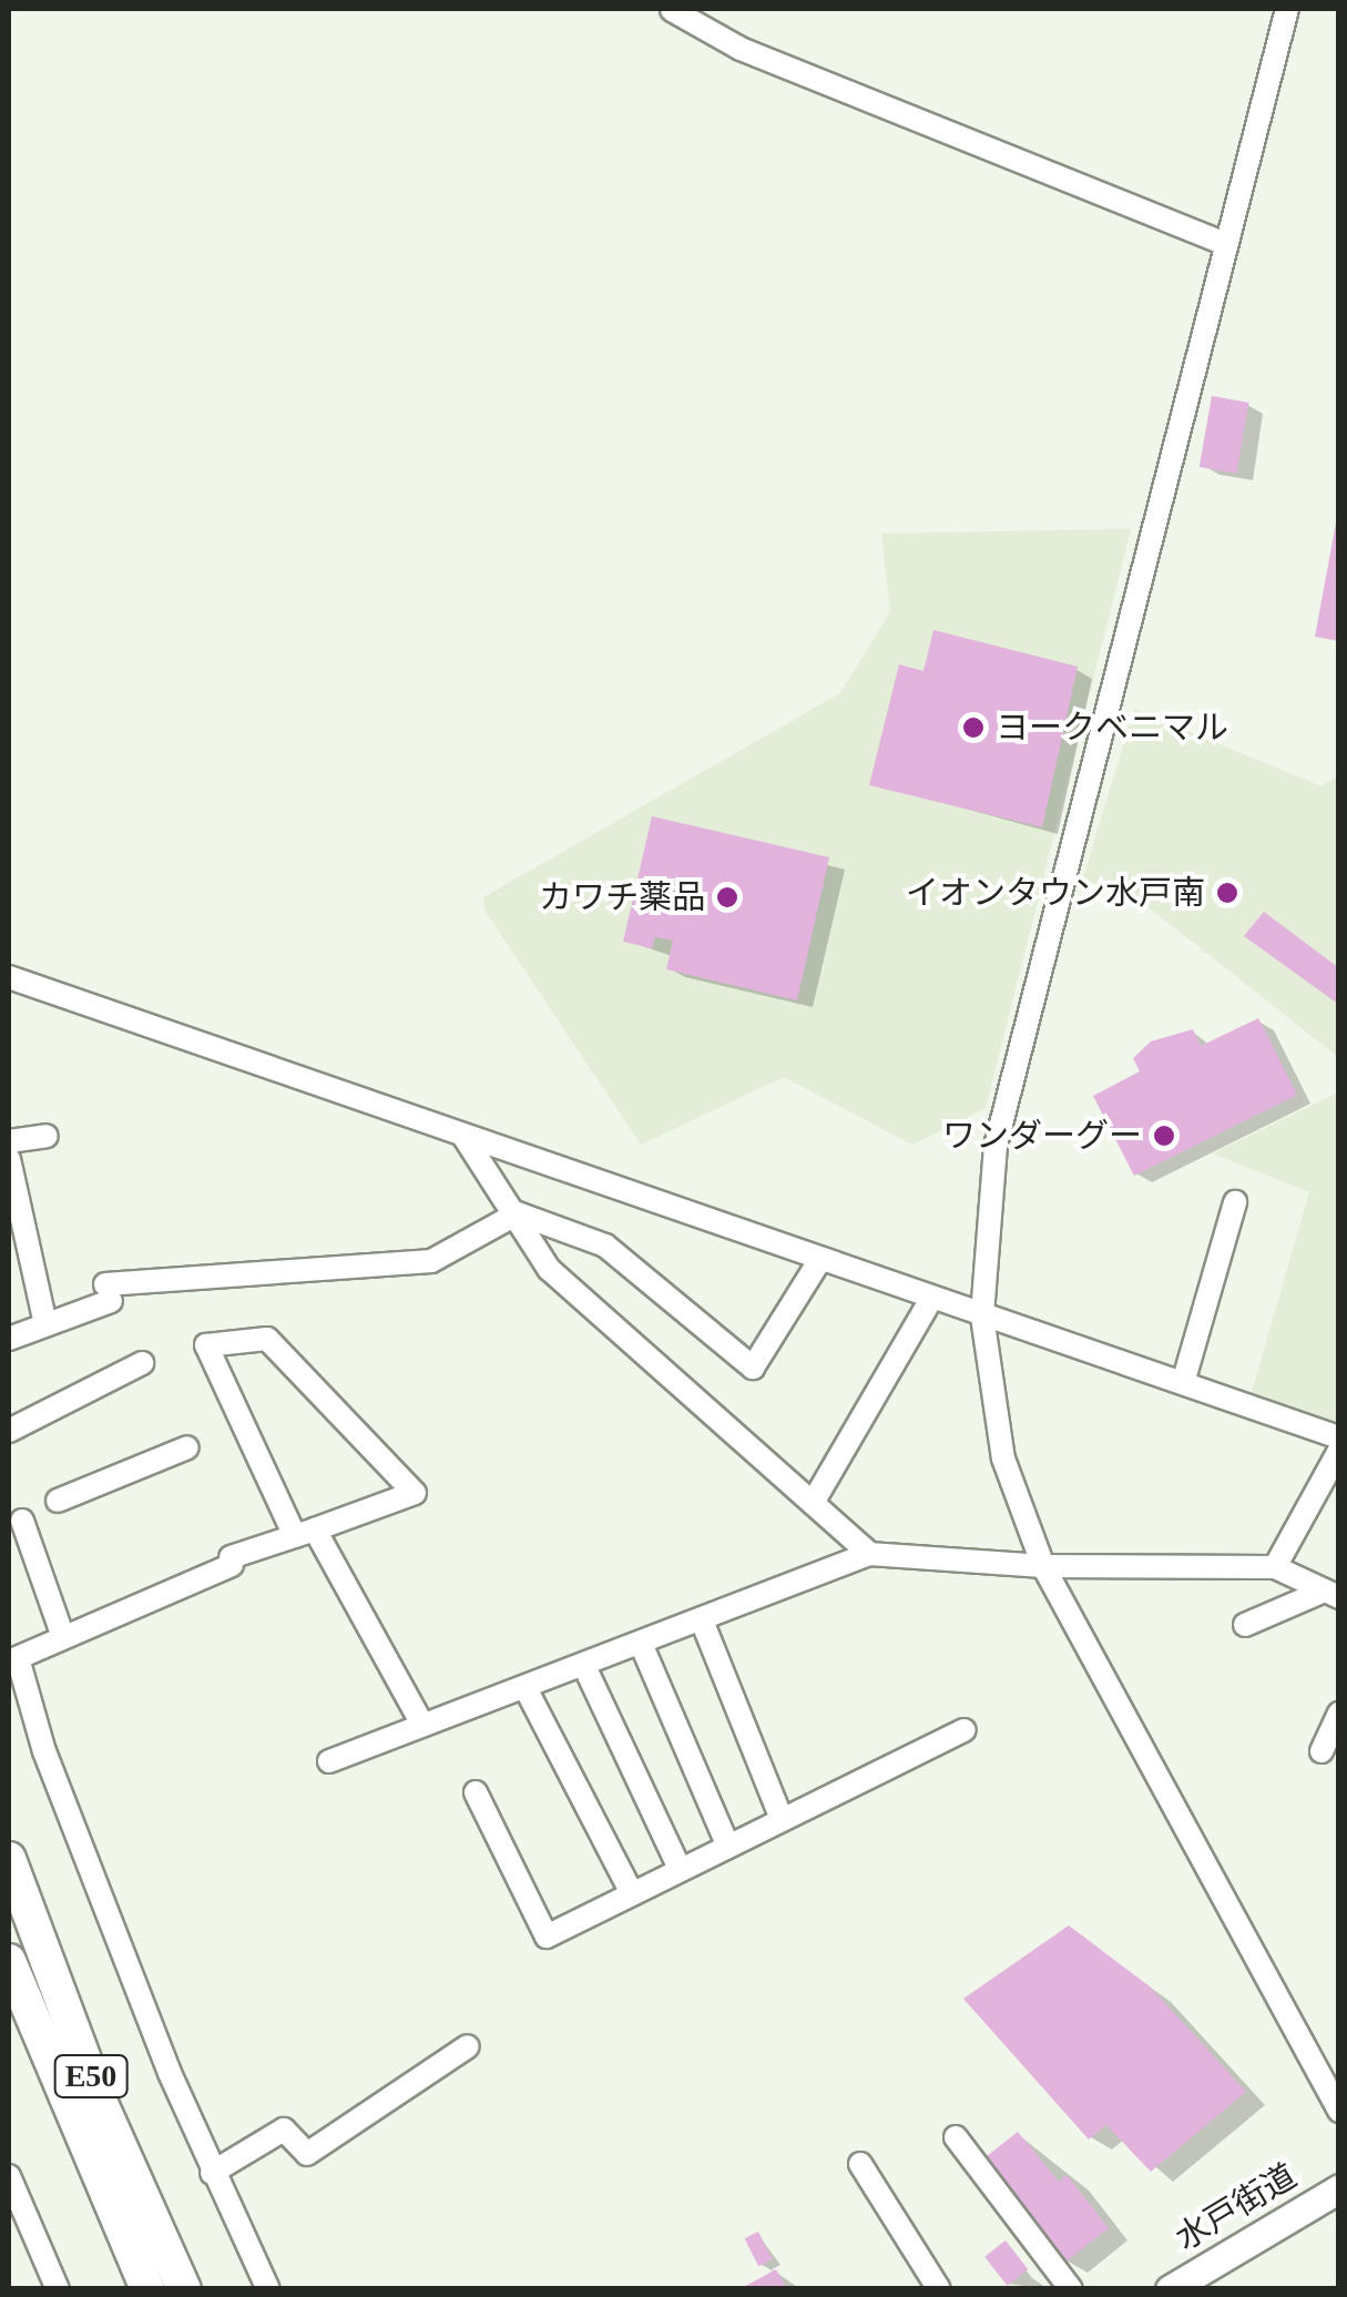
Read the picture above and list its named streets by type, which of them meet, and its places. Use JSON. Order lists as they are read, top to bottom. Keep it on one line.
{"streets":{"highway":["E50"],"main road":["水戸街道"]},"places":["ヨークベニマル","イオンタウン水戸南","カワチ薬品","ワンダーグー"]}
